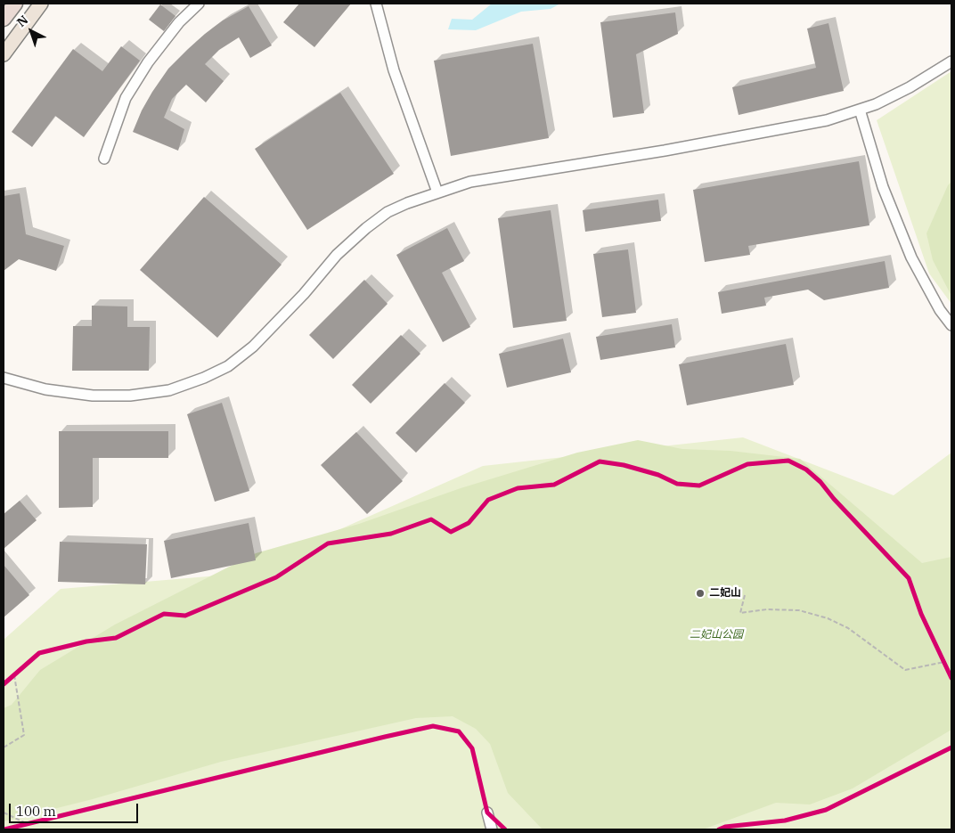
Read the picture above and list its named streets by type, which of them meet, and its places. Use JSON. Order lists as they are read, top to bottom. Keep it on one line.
{"parks":["二妃山公园"],"places":["二妃山"],"scale_bar":"100 m","north":"top left"}
